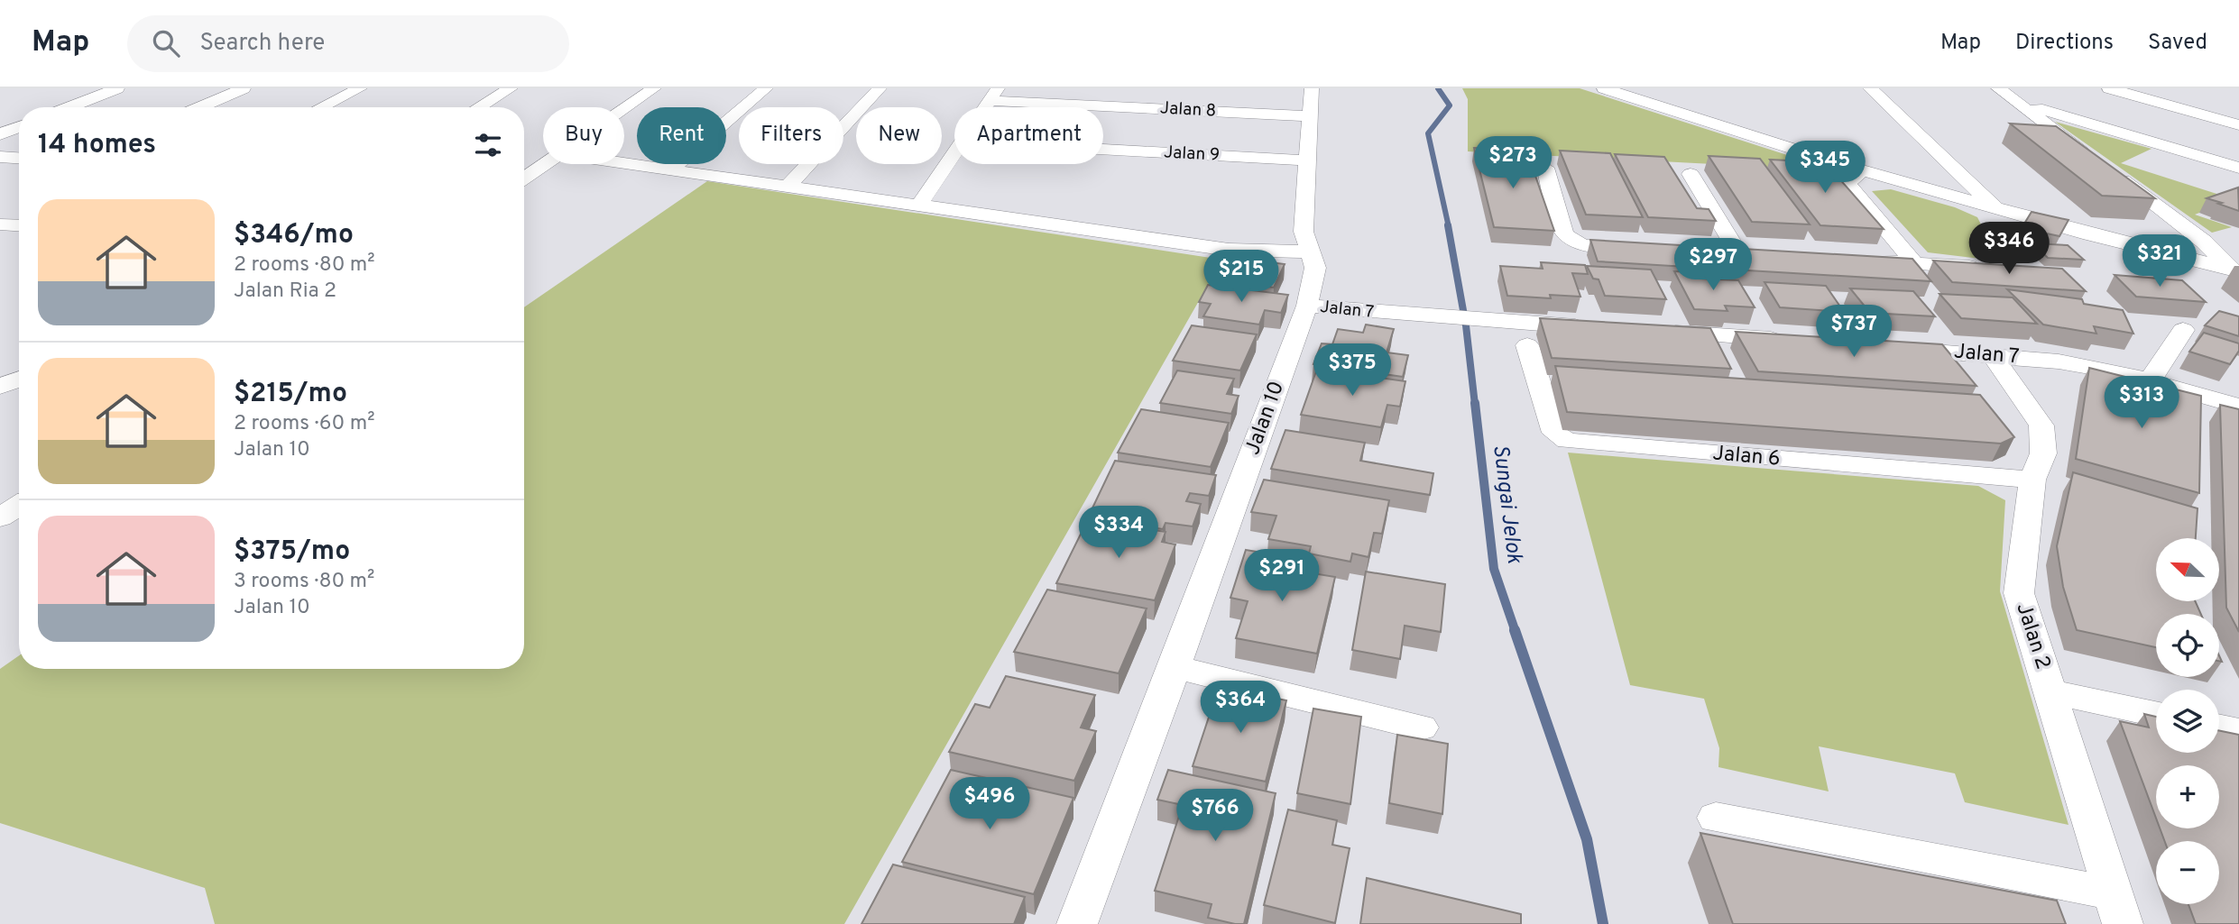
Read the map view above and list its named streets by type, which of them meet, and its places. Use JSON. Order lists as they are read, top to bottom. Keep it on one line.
{"streets":{"street":["Jalan 8","Jalan 9","Jalan 7","Jalan 10","Jalan 6","Jalan 2"]},"crossings":[["Jalan 8","Jalan 10"],["Jalan 9","Jalan 10"],["Jalan 7","Jalan 10"],["Jalan 7","Jalan 2"],["Jalan 6","Jalan 2"]],"water":["Sungai Jelok"],"north":"top left","page":{"header":"Map","search":"Search here","nav":["Map","Directions","Saved"],"chip":["Buy","Rent","Filters","New","Apartment"],"heading":"14 homes","price":["$273","$345","$346","$321","$297","$215","$737","$375","$313","$334","$291","$364","$496","$766"],"list":[{"name":"$346/mo","note":"2 rooms · 80 m² · Jalan Ria 2"},{"name":"$215/mo","note":"2 rooms · 60 m² · Jalan 10"},{"name":"$375/mo","note":"3 rooms · 80 m² · Jalan 10"}],"map_buttons":["+","−"]}}
